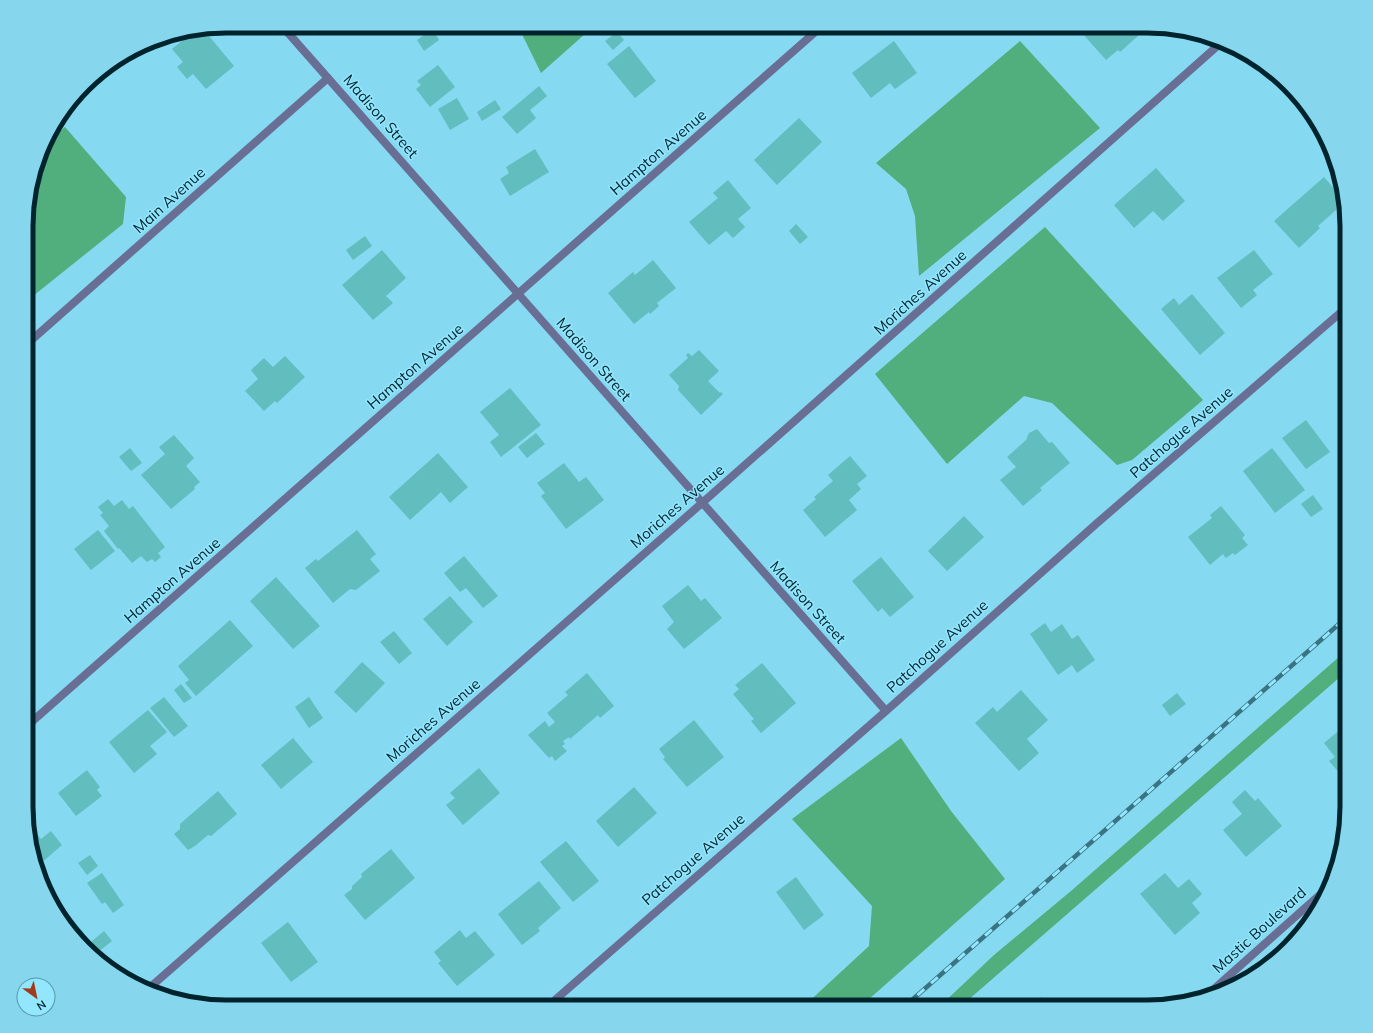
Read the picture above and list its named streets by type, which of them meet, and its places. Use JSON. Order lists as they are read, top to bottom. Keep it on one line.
{"streets":{"street":["Madison Street","Hampton Avenue","Main Avenue","Moriches Avenue","Patchogue Avenue","Mastic Boulevard"]},"crossings":[["Madison Street","Hampton Avenue"],["Madison Street","Main Avenue"],["Madison Street","Moriches Avenue"],["Madison Street","Patchogue Avenue"]],"north":"bottom right"}
